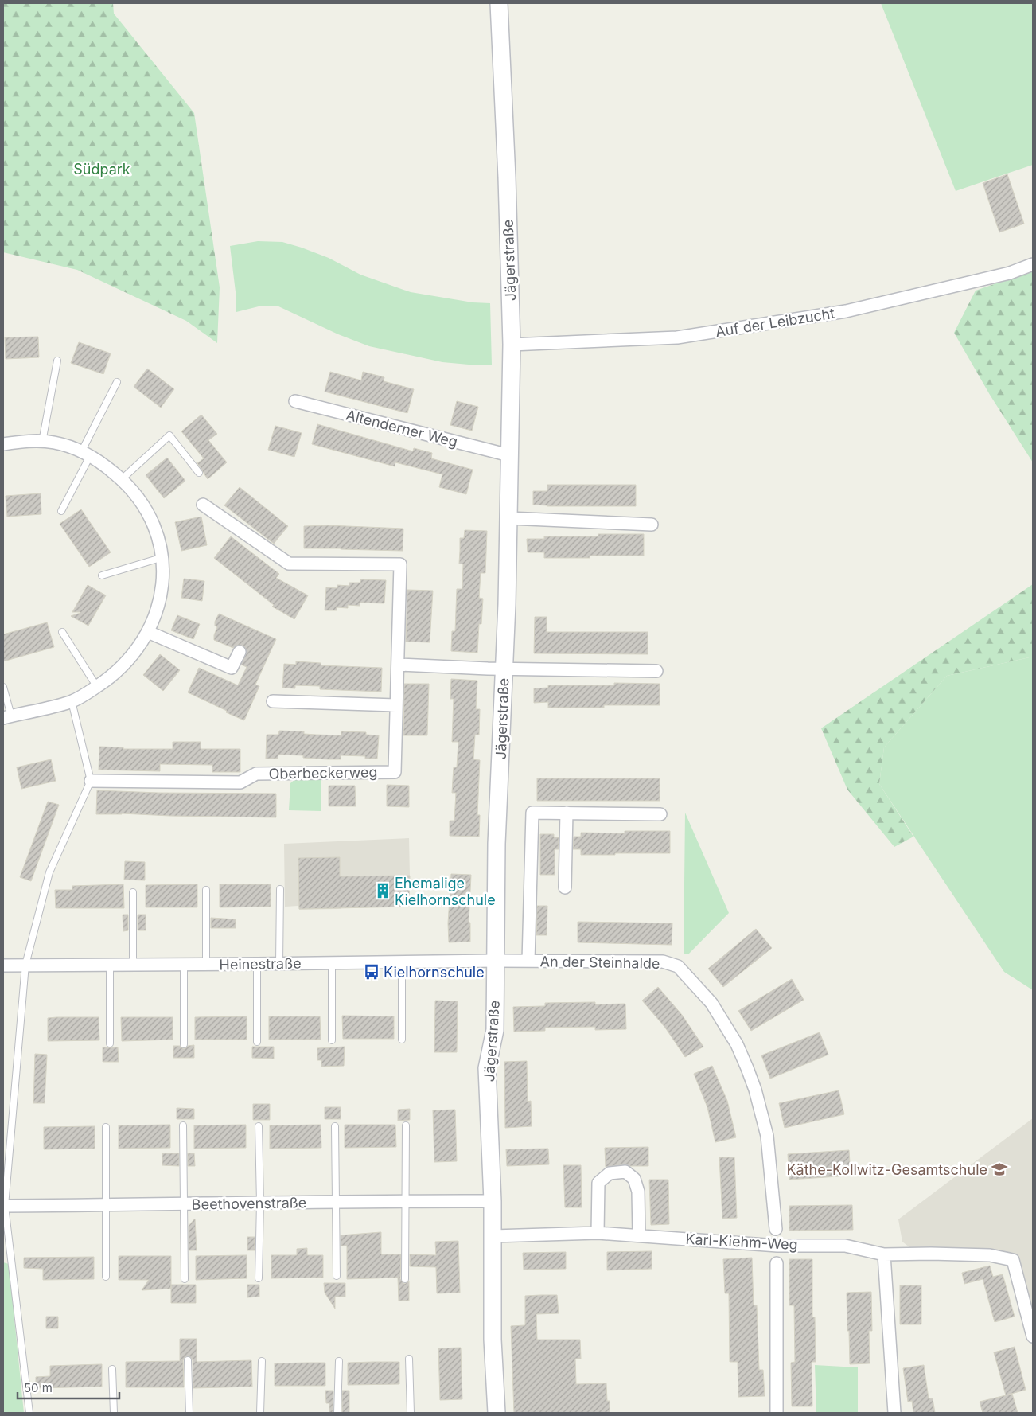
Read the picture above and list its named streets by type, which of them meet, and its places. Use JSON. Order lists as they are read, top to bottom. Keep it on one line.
{"streets":{"street":["Jägerstraße","Auf der Leibzucht","Altenderner Weg","Oberbeckerweg","An der Steinhalde","Heinestraße","Beethovenstraße","Karl-Kiehm-Weg"]},"crossings":[["Jägerstraße","Auf der Leibzucht"],["Jägerstraße","Altenderner Weg"],["Jägerstraße","An der Steinhalde"],["Jägerstraße","Heinestraße"],["Jägerstraße","Beethovenstraße"],["Jägerstraße","Karl-Kiehm-Weg"],["An der Steinhalde","Heinestraße"]],"parks":["Südpark"],"places":{"building":["Ehemalige Kielhornschule"],"bus stop":["Kielhornschule"],"school or university":["Käthe-Kollwitz-Gesamtschule"]},"scale_bar":"50 m"}
